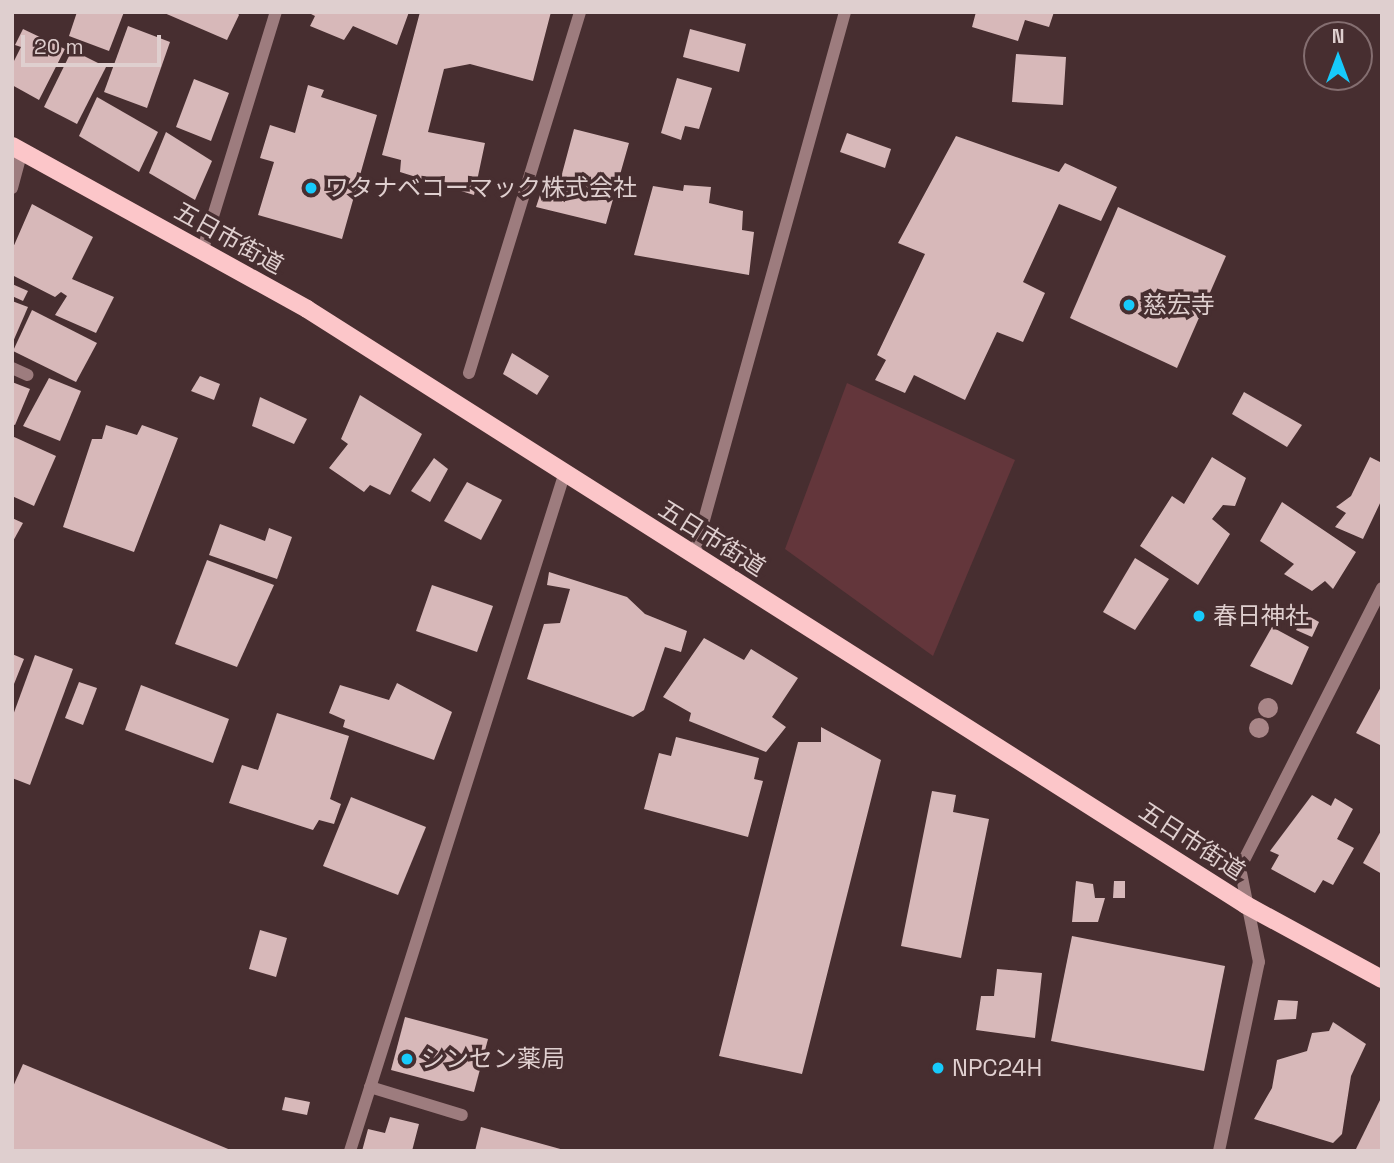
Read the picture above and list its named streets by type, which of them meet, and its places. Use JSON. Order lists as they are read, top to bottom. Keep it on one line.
{"streets":{"main road":["五日市街道"]},"places":["ワタナベコーマック株式会社","慈宏寺","春日神社","シンセン薬局","NPC24H"],"scale_bar":"20 m","north":"top"}
